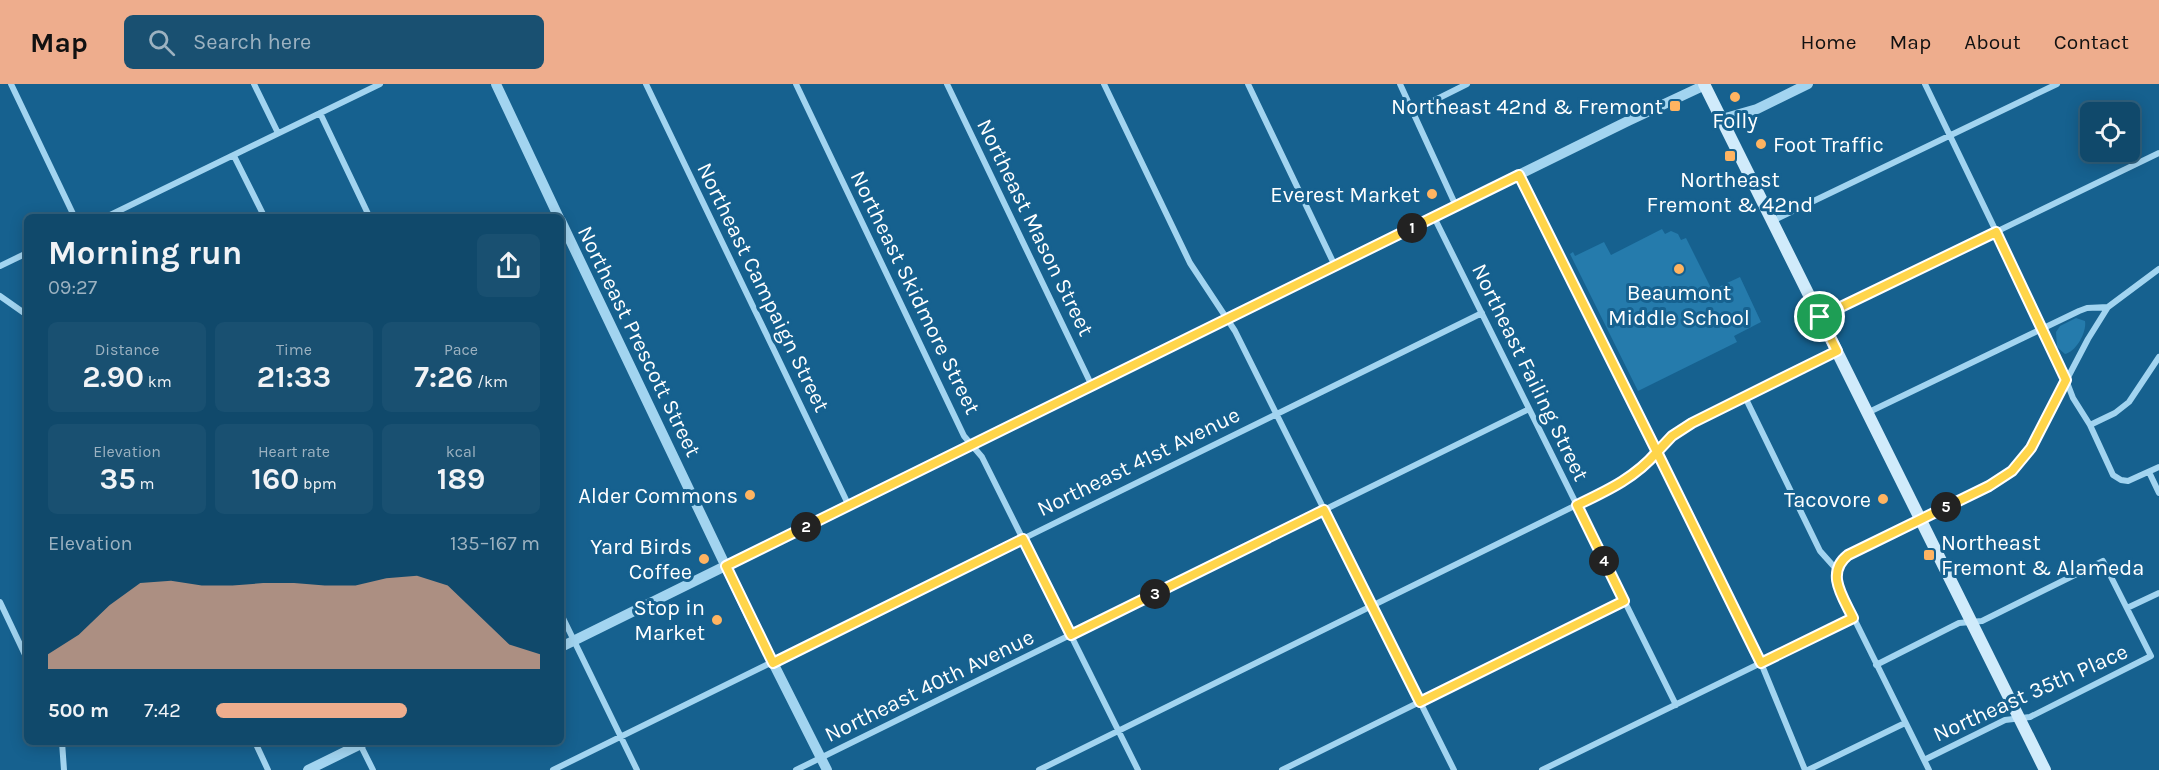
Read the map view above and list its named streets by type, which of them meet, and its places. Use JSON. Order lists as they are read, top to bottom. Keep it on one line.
{"streets":{"street":["Northeast Mason Street","Northeast Campaign Street","Northeast Skidmore Street","Northeast Prescott Street","Northeast Failing Street","Northeast 41st Avenue","Northeast 40th Avenue","Northeast 35th Place"]},"crossings":[["Northeast Skidmore Street","Northeast 41st Avenue"],["Northeast Skidmore Street","Northeast 40th Avenue"],["Northeast Prescott Street","Northeast 41st Avenue"],["Northeast Prescott Street","Northeast 40th Avenue"],["Northeast Failing Street","Northeast 41st Avenue"],["Northeast Failing Street","Northeast 40th Avenue"]],"places":{"other":["Folly","Foot Traffic","Everest Market","Beaumont Middle School","Alder Commons","Tacovore","Yard Birds Coffee","Stop in Market"],"transit":["Northeast 42nd & Fremont","Northeast Fremont & 42nd","Northeast Fremont & Alameda"]},"page":{"header":"Map","search":"Search here","nav":["Home","Map","About","Contact"],"pins":["1","5","2","4","3"],"heading":["Morning run","09:27"],"stats":[["Distance","2.90 km"],["Time","21:33"],["Pace","7:26 /km"],["Elevation","35 m"],["Heart rate","160 bpm"],["kcal","189"]],"chart":["Elevation","135–167 m"],"list":[{"name":"500 m","note":"7:42"}]}}
